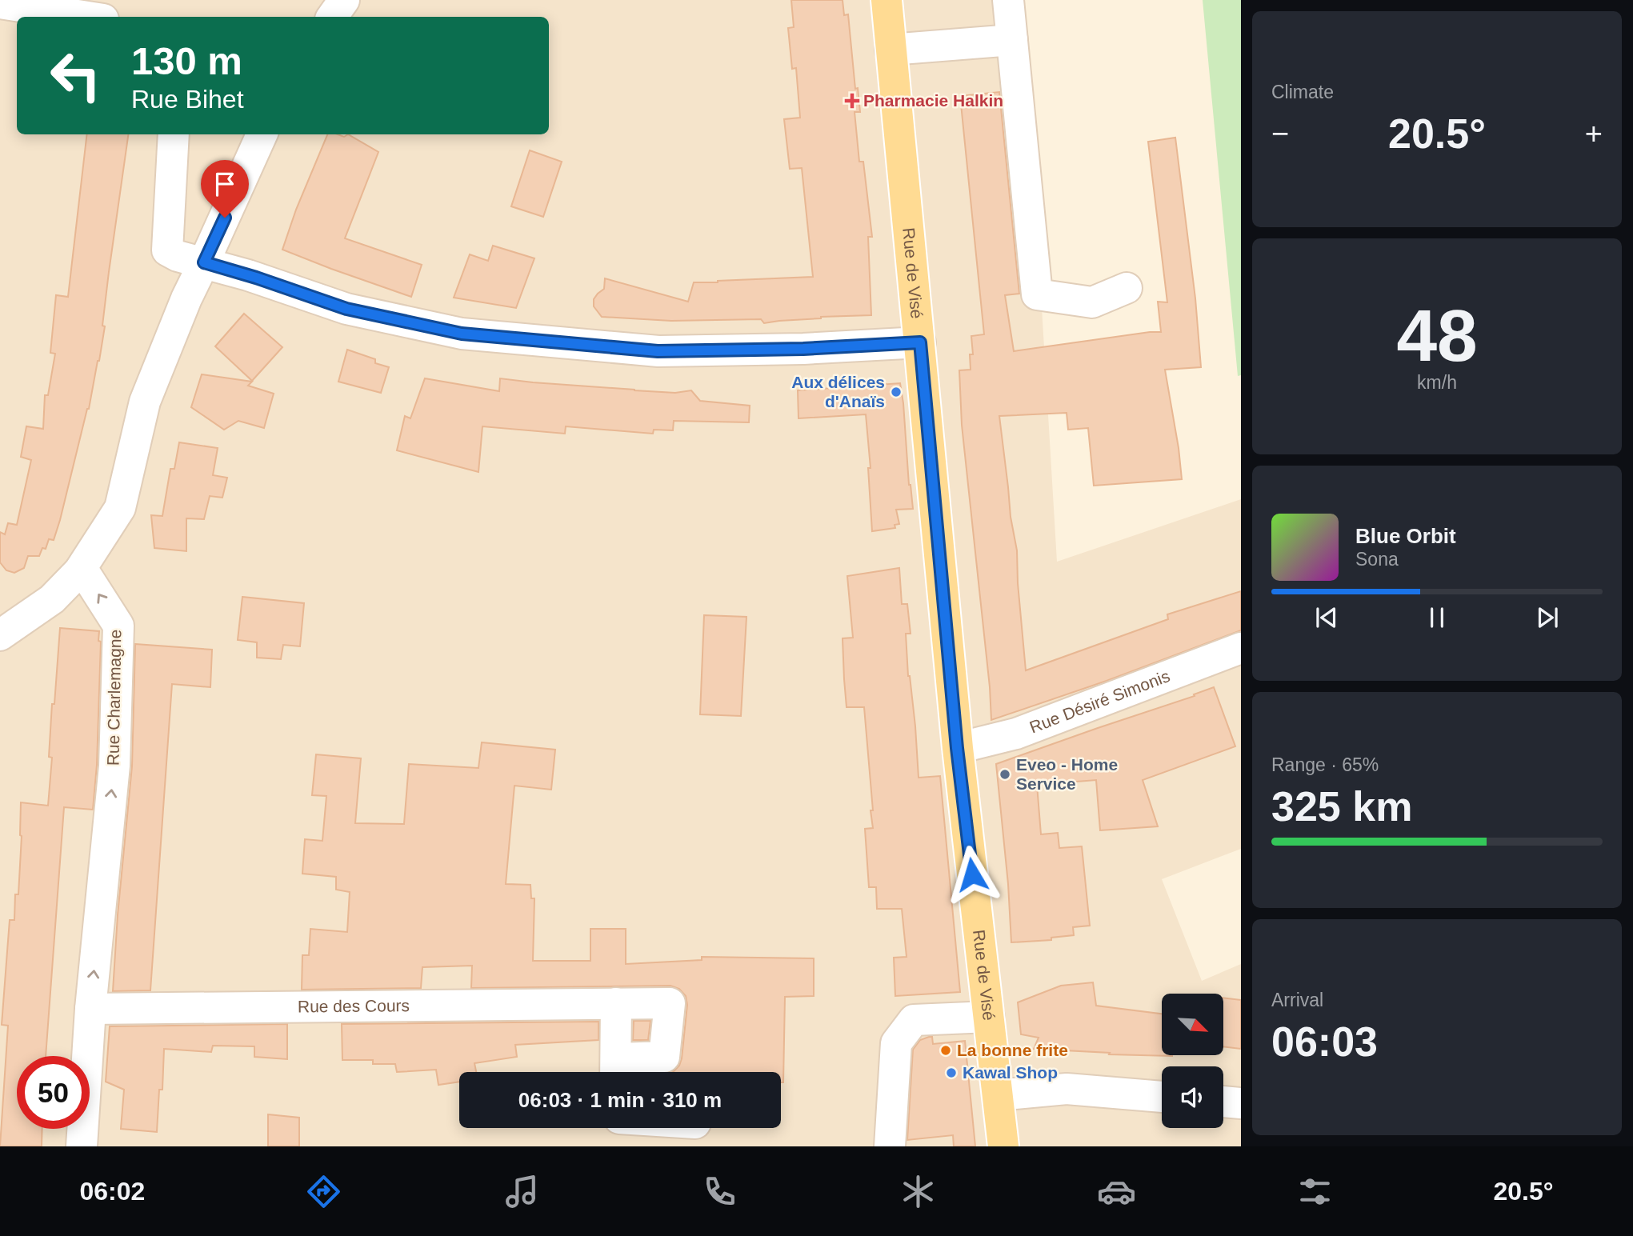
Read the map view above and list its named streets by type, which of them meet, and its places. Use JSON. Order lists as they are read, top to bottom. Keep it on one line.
{"streets":{"main road":["Rue de Visé"],"street":["Rue Charlemagne","Rue Désiré Simonis","Rue des Cours"]},"crossings":[["Rue de Visé","Rue Désiré Simonis"],["Rue Charlemagne","Rue des Cours"]],"one_way":["Rue Charlemagne"],"places":{"health":["Pharmacie Halkin"],"other":["Aux délices d'Anaïs","Eveo - Home Service","La bonne frite","Kawal Shop"]},"north":"bottom right","page":{"tile":["Climate",["48","km/h"],["Range · 65%","325 km"],["Arrival","06:03"]],"turn":["130 m","Rue Bihet"],"heat":["−","20.5°","+"],"song":["Blue Orbit","Sona"],"limit":"50","trip":"06:03 · 1 min · 310 m","tabs":["06:02","20.5°"]}}
